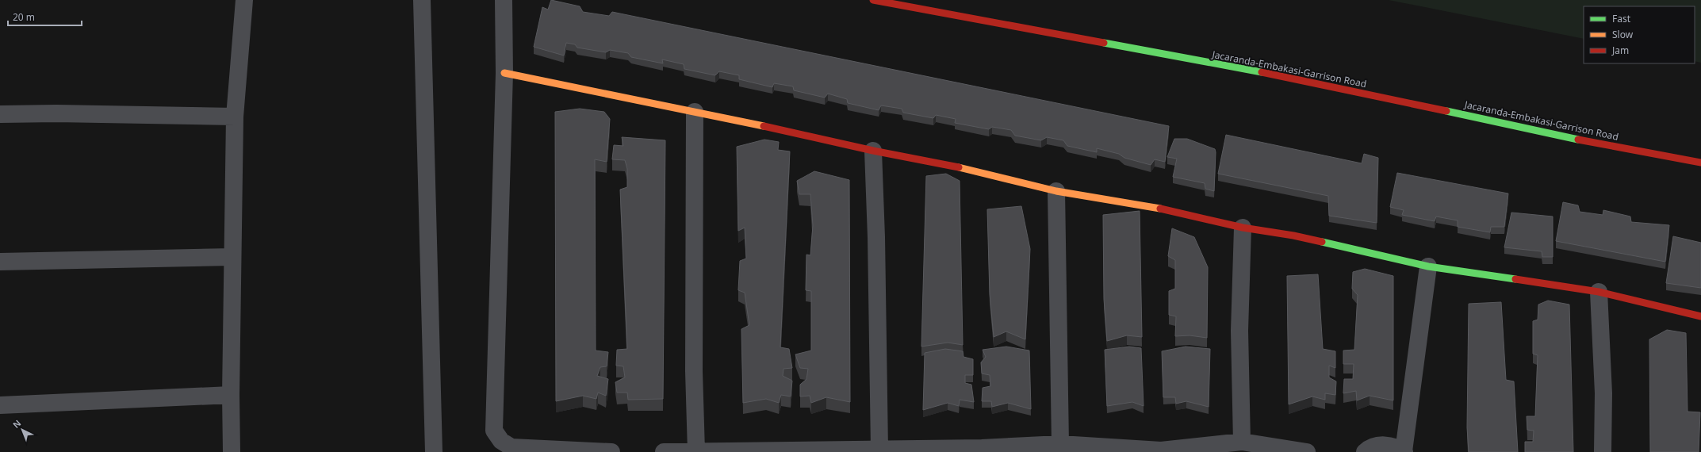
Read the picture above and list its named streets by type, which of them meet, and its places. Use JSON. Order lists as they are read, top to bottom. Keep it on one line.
{"streets":{"street":["Jacaranda-Embakasi-Garrison Road"]},"legend":["Fast","Slow","Jam"],"scale_bar":"20 m","north":"top left"}
